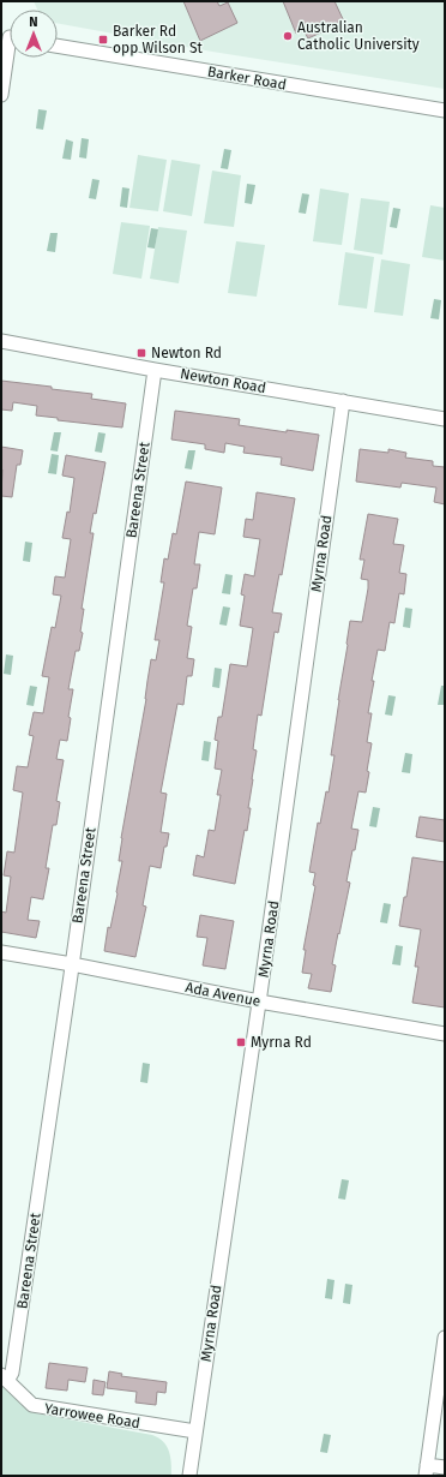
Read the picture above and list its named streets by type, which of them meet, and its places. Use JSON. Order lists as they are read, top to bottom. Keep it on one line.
{"streets":{"street":["Barker Road","Newton Road","Bareena Street","Myrna Road","Ada Avenue","Yarrowee Road"]},"crossings":[["Newton Road","Bareena Street"],["Newton Road","Myrna Road"],["Bareena Street","Ada Avenue"],["Bareena Street","Yarrowee Road"],["Myrna Road","Ada Avenue"],["Myrna Road","Yarrowee Road"]],"places":{"other":["Australian Catholic University"],"transit":["Barker Rd opp Wilson St","Newton Rd","Myrna Rd"]},"north":"top"}
